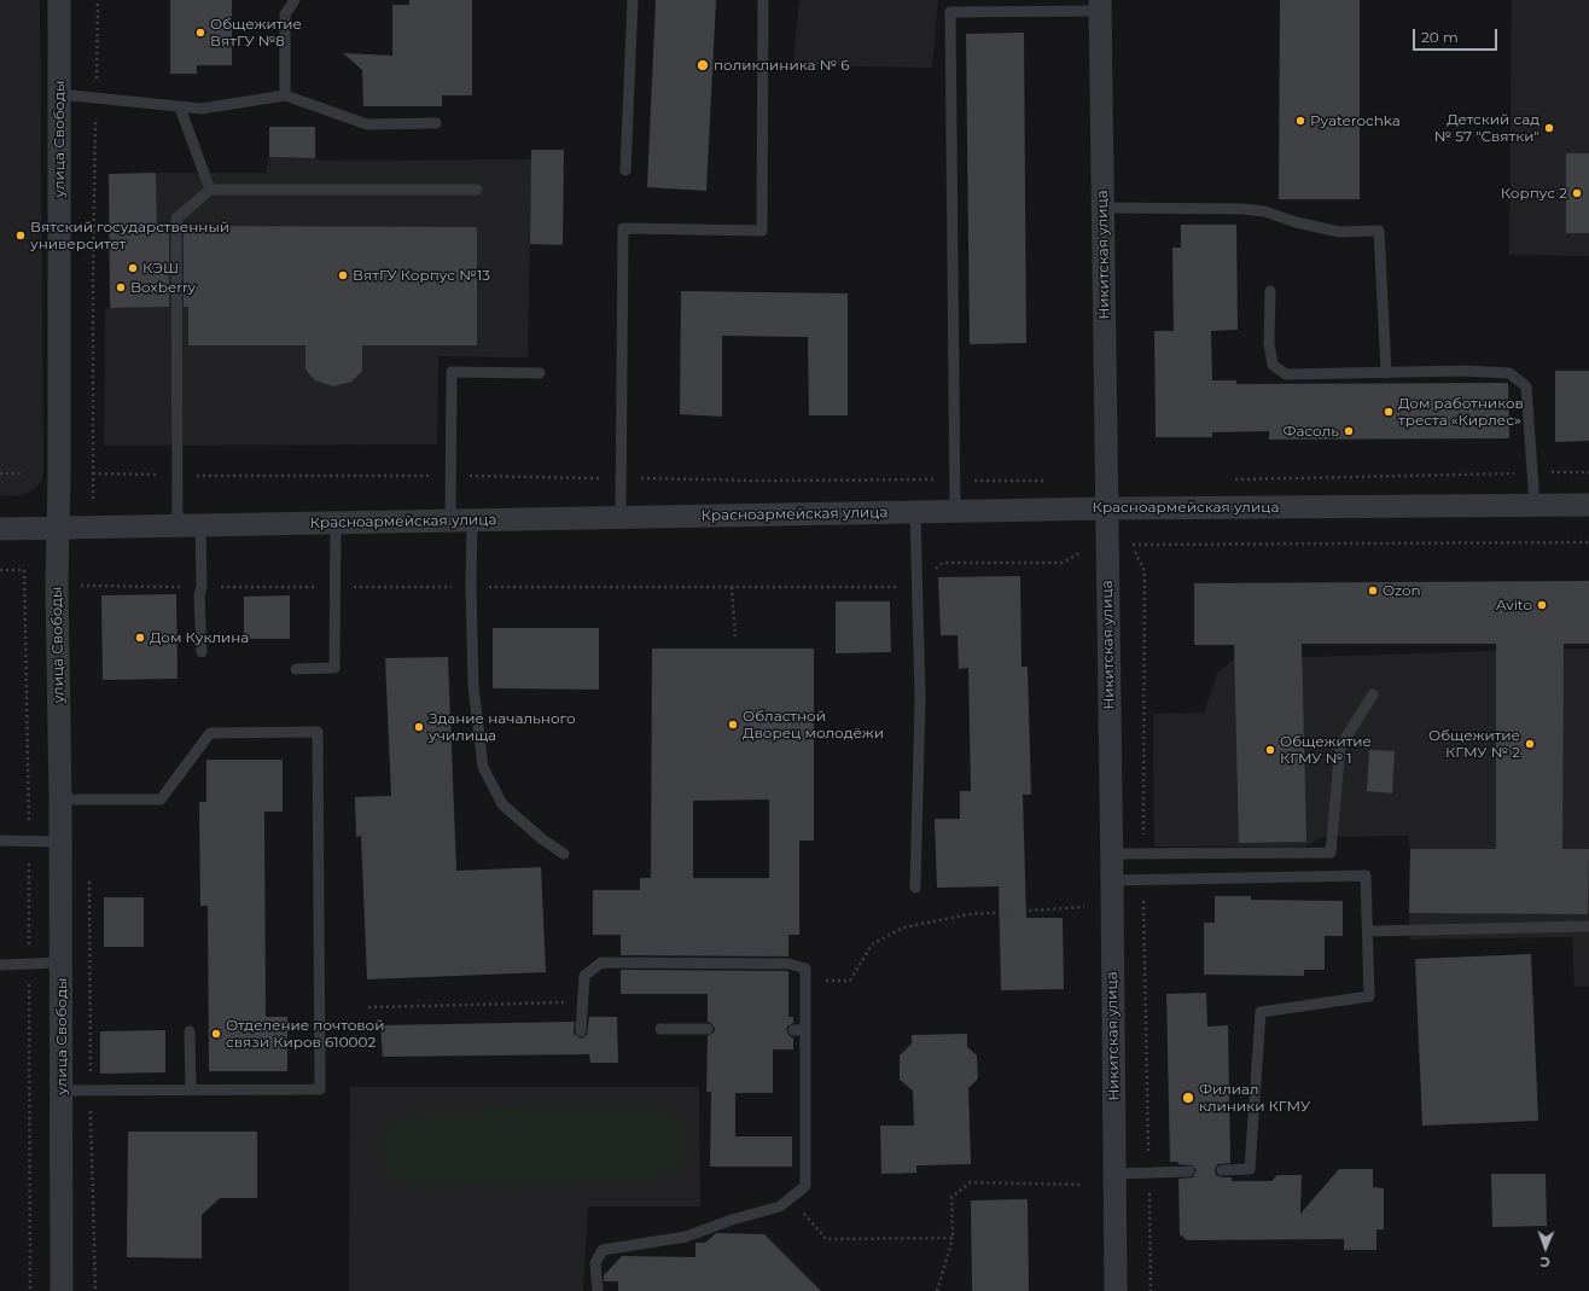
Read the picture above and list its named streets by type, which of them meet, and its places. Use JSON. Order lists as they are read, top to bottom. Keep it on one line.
{"streets":{"street":["улица Свободы","Никитская улица","Красноармейская улица"]},"crossings":[["улица Свободы","Красноармейская улица"],["Никитская улица","Красноармейская улица"]],"places":["Общежитие ВятГУ №8","поликлиника № 6","Pyaterochka","Детский сад № 57 \"Святки\"","Корпус 2","Вятский государственный университет","КЭШ","ВятГУ Корпус №13","Boxberry","Дом работников треста «Кирлес»","Фасоль","Ozon","Avito","Дом Куклина","Областной Дворец молодёжи","Здание начального училища","Общежитие КГМУ № 2","Общежитие КГМУ № 1","Отделение почтовой связи Киров 610002","Филиал клиники КГМУ"],"scale_bar":"20 m","north":"bottom"}
